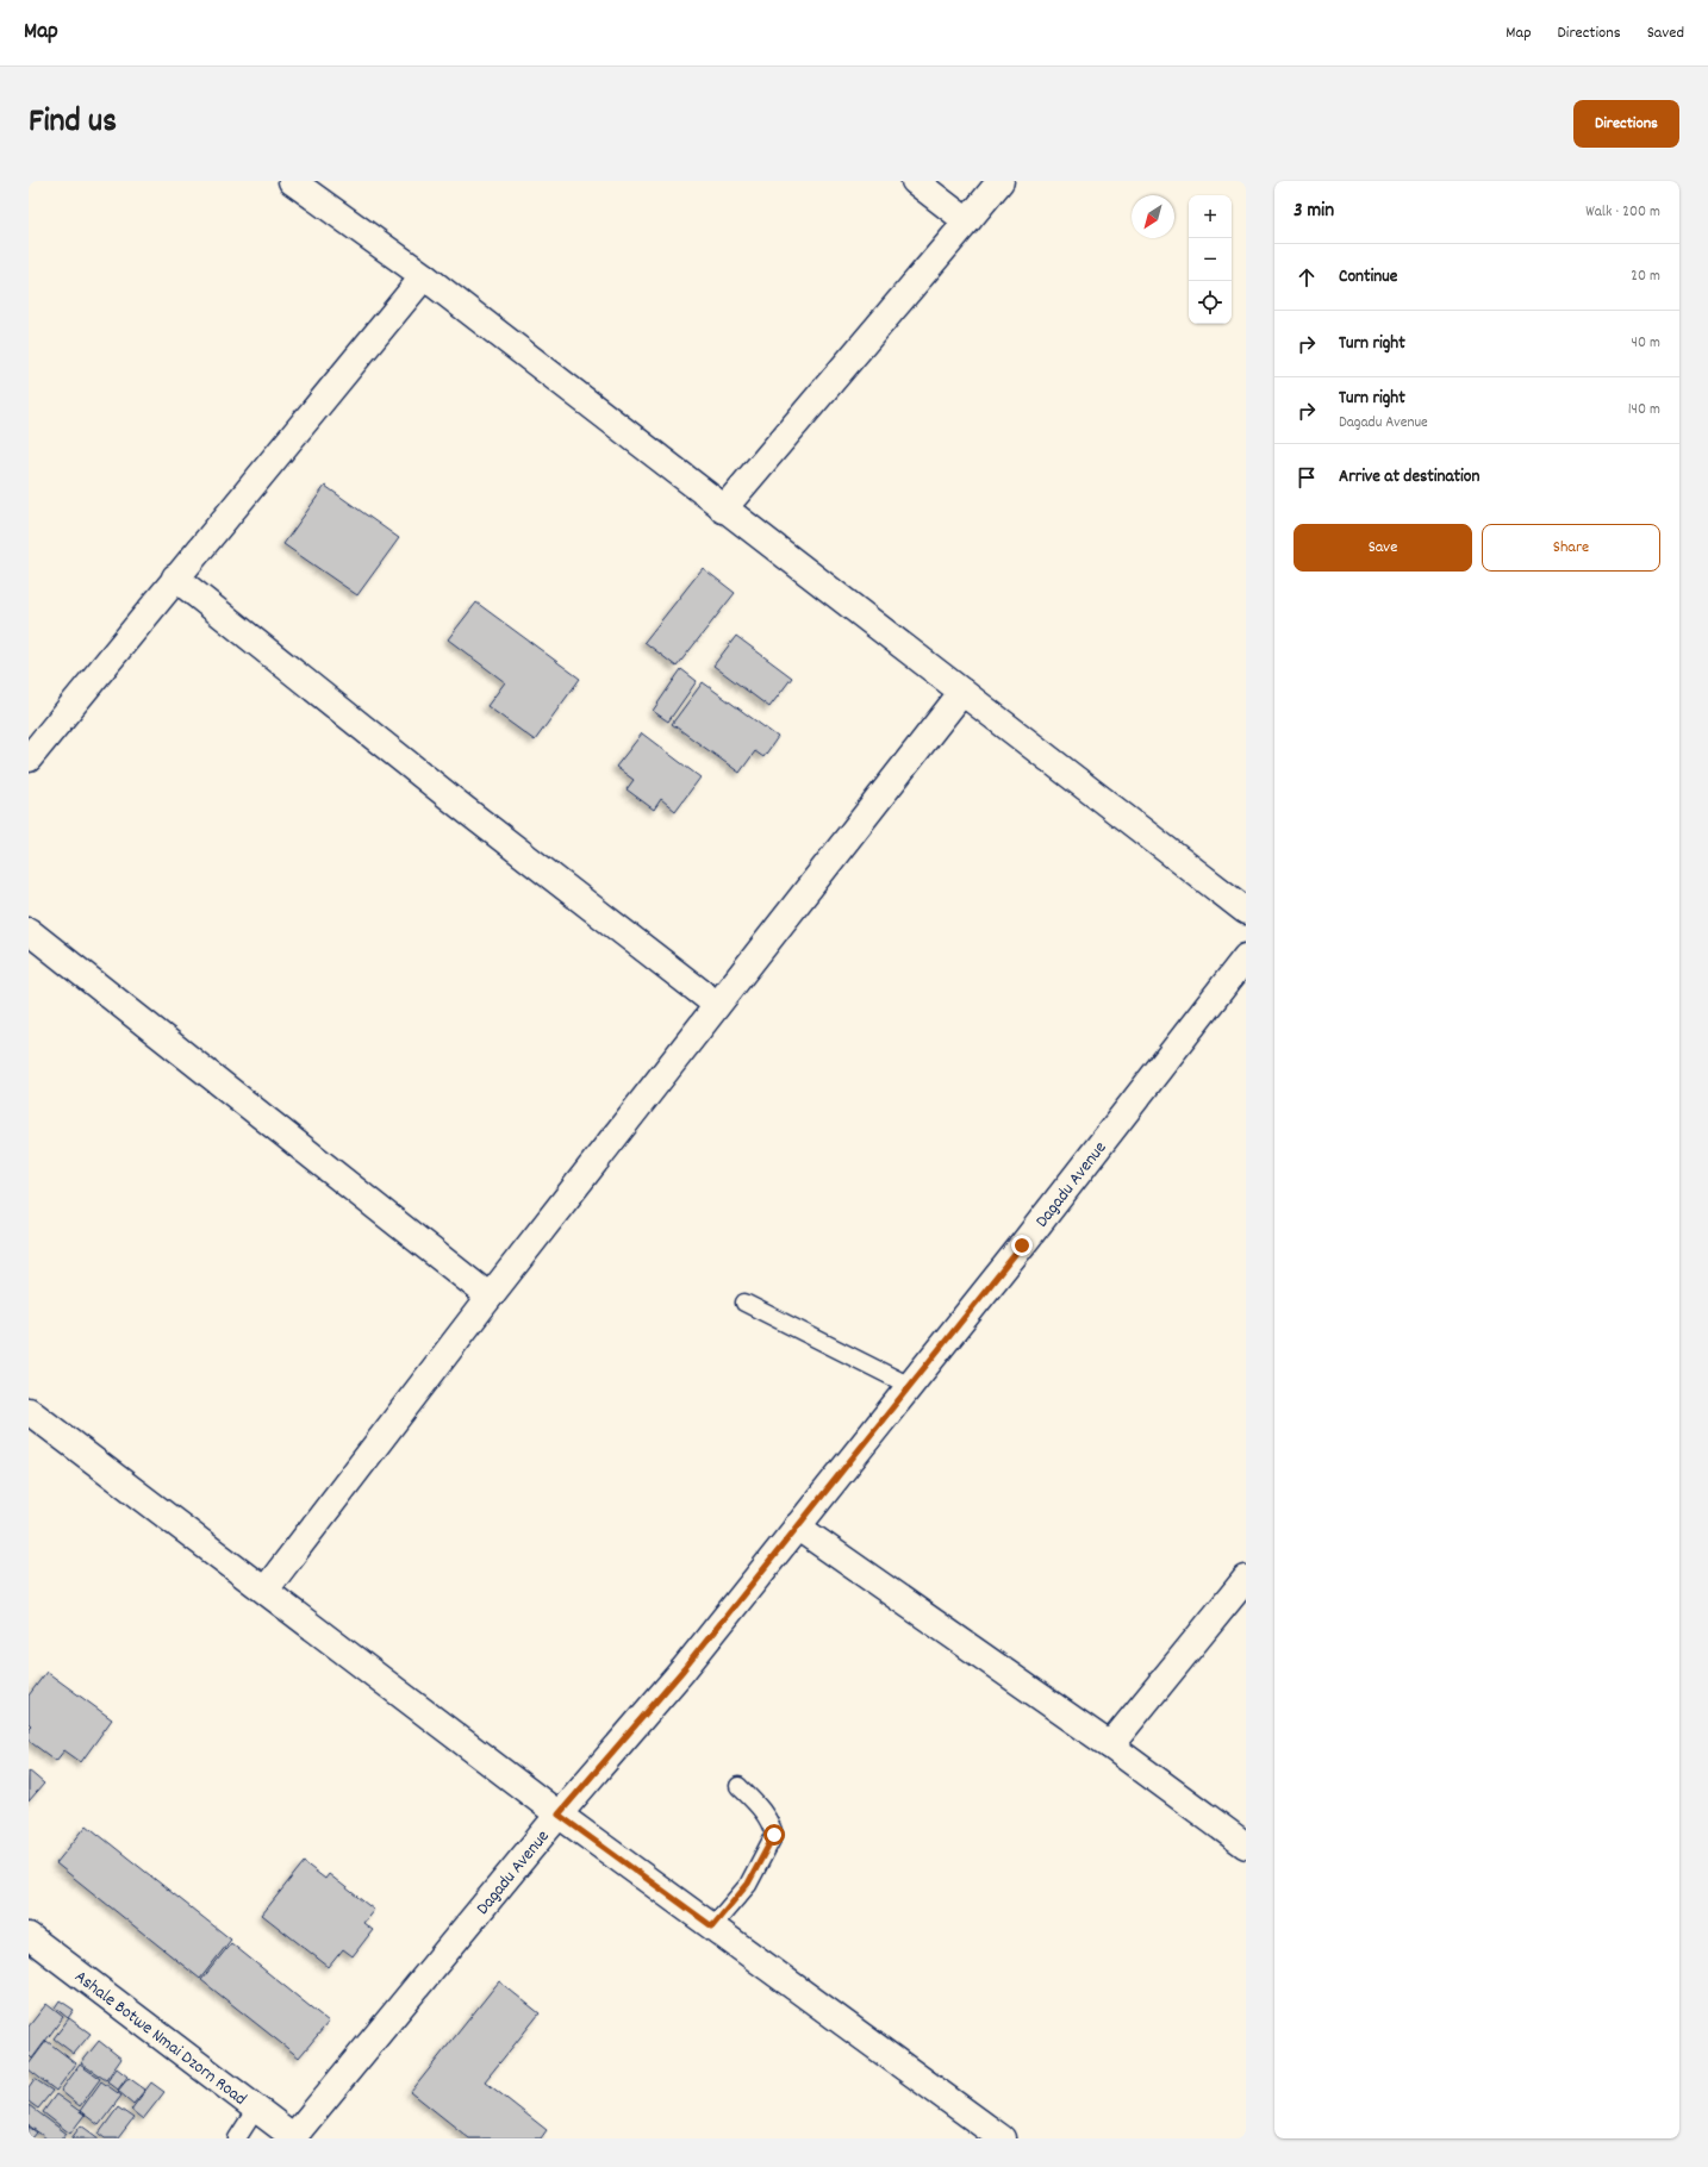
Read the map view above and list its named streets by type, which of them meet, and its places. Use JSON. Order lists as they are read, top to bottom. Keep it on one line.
{"streets":{"street":["Dagadu Avenue","Ashale Botwe Nmai Dzorn Road"]},"crossings":[["Dagadu Avenue","Ashale Botwe Nmai Dzorn Road"]],"north":"bottom left","page":{"header":"Map","nav":["Map","Directions","Saved"],"title":"Find us","buttons":["Directions",["Save","Share"]],"heading":["3 min","Walk · 200 m"],"map_buttons":["+","−"],"list":[["Continue","20 m"],["Turn right","40 m"],["Turn right","Dagadu Avenue","140 m"],"Arrive at destination"]}}
